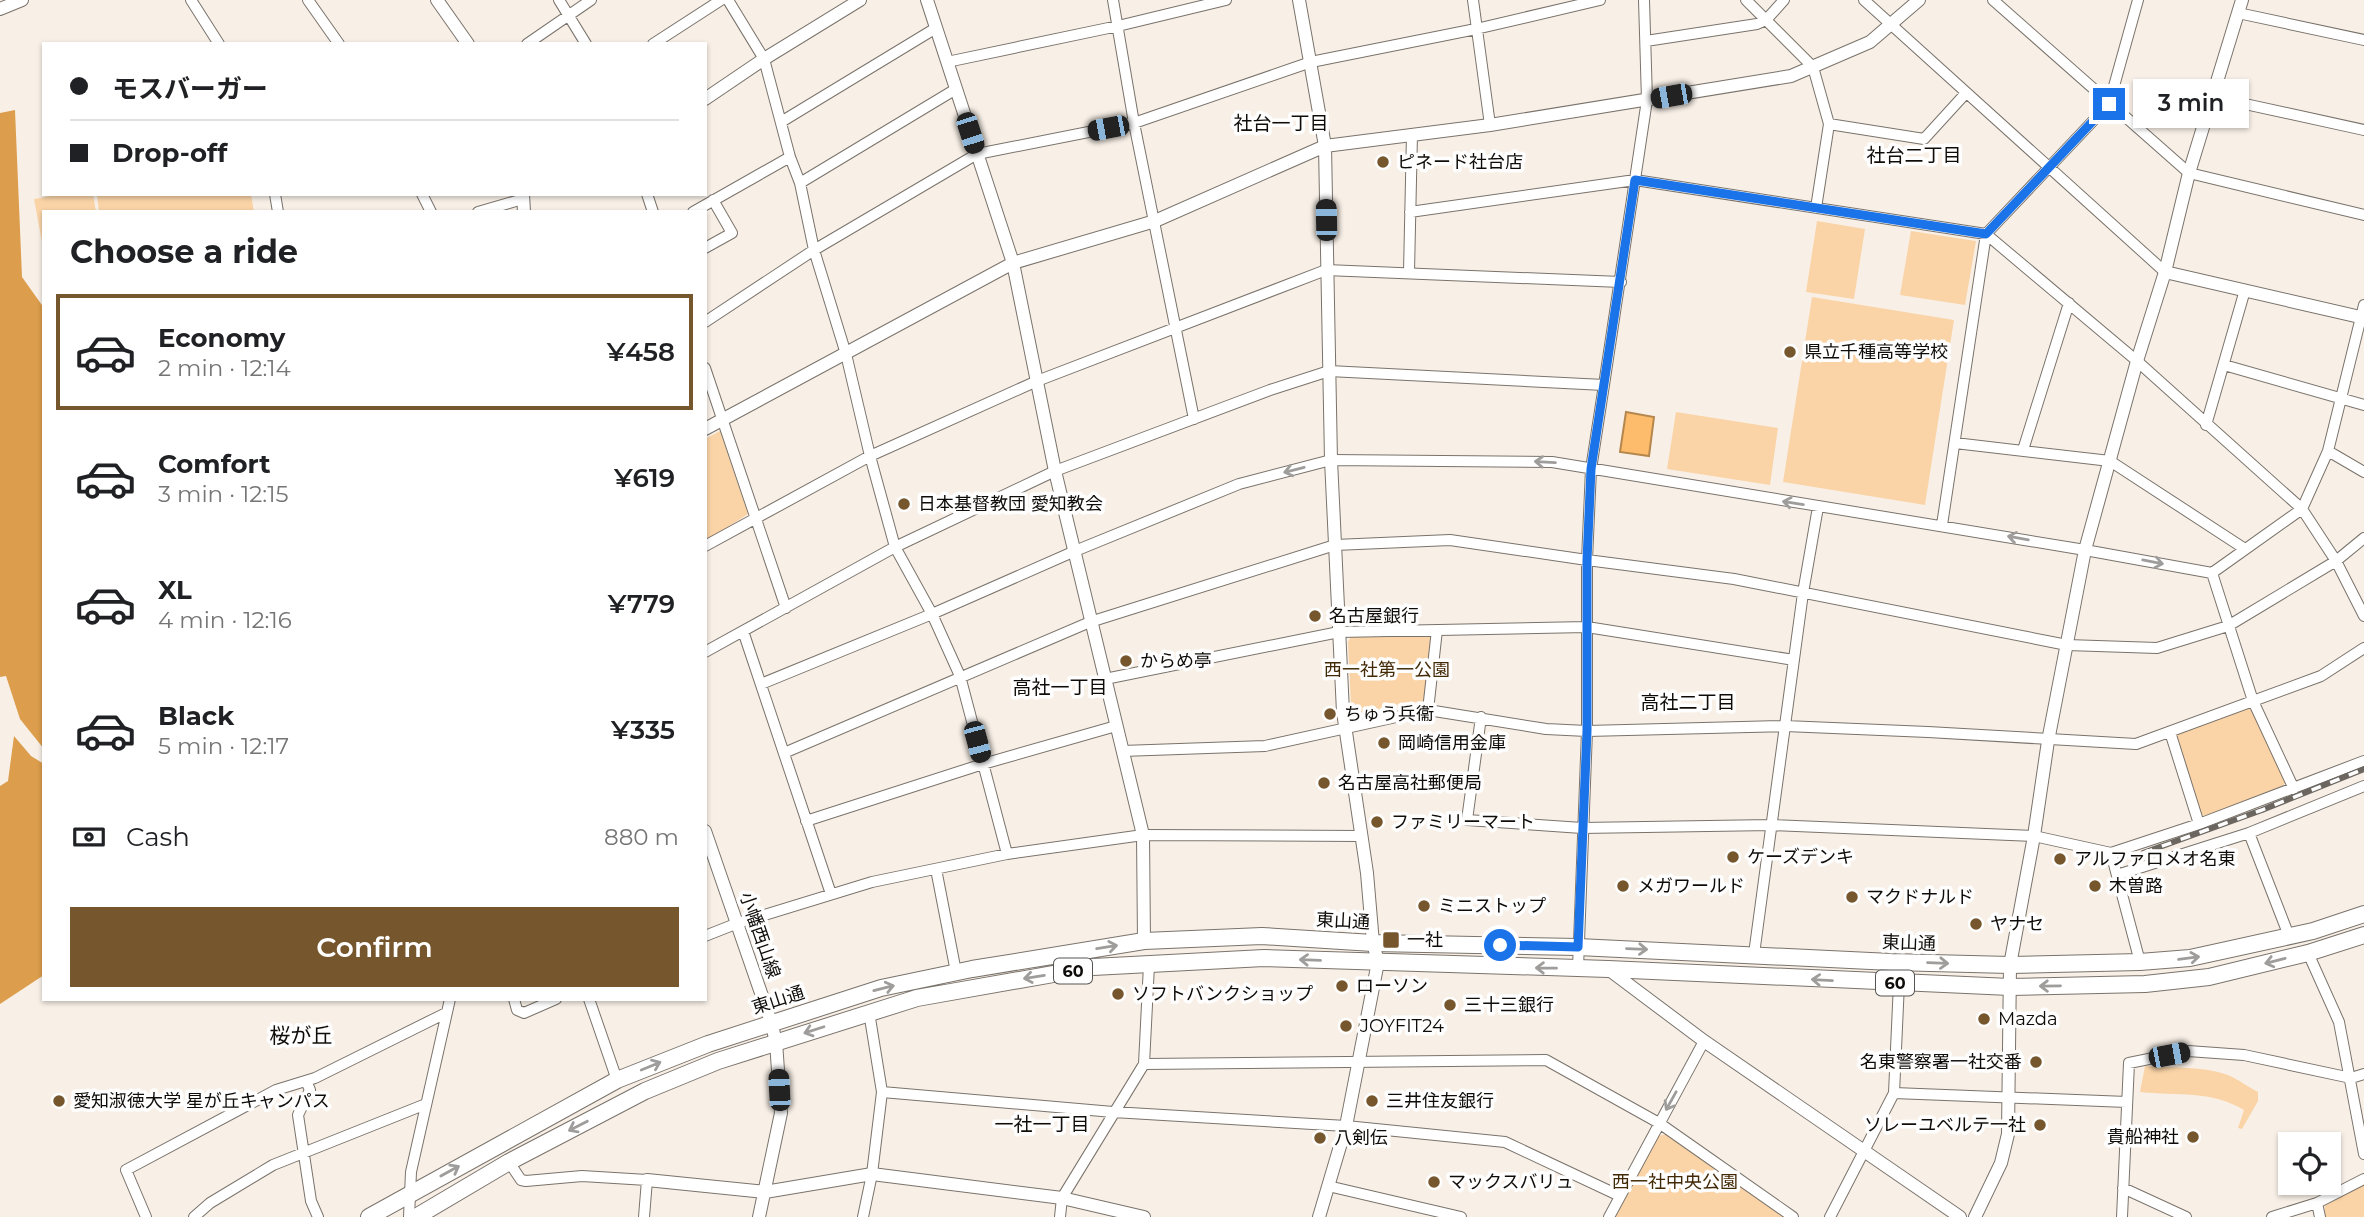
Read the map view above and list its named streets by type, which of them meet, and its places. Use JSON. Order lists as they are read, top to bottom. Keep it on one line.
{"streets":{"main road":["東山通","60"],"street":["小幡西山線"]},"crossings":[["東山通","小幡西山線"],["東山通","60"],["小幡西山線","60"]],"districts":["社台一丁目","社台二丁目","高社一丁目","高社二丁目","桜が丘","一社一丁目"],"parks":["西一社第一公園","西一社中央公園"],"places":{"other":["ピネード社台店","県立千種高等学校","日本基督教団 愛知教会","名古屋銀行","からめ亭","ちゅう兵衞","岡崎信用金庫","名古屋高社郵便局","ファミリーマート","ケーズデンキ","アルファロメオ名東","メガワールド","木曽路","マクドナルド","ミニストップ","ヤナセ","ローソン","ソフトバンクショップ","三十三銀行","Mazda","JOYFIT24","名東警察署一社交番","愛知淑徳大学 星が丘キャンパス","三井住友銀行","ソレーユベルテ一社","貴船神社","八剣伝","マックスバリュ"],"transit":["一社"]},"page":{"banner":["モスバーガー","Drop-off"],"bubble":"3 min","heading":"Choose a ride","list":[{"name":"Economy","note":"2 min · 12:14","value":"¥458"},{"name":"Comfort","note":"3 min · 12:15","value":"¥619"},{"name":"XL","note":"4 min · 12:16","value":"¥779"},{"name":"Black","note":"5 min · 12:17","value":"¥335"}],"pay":["Cash","880 m"],"buttons":"Confirm"}}
